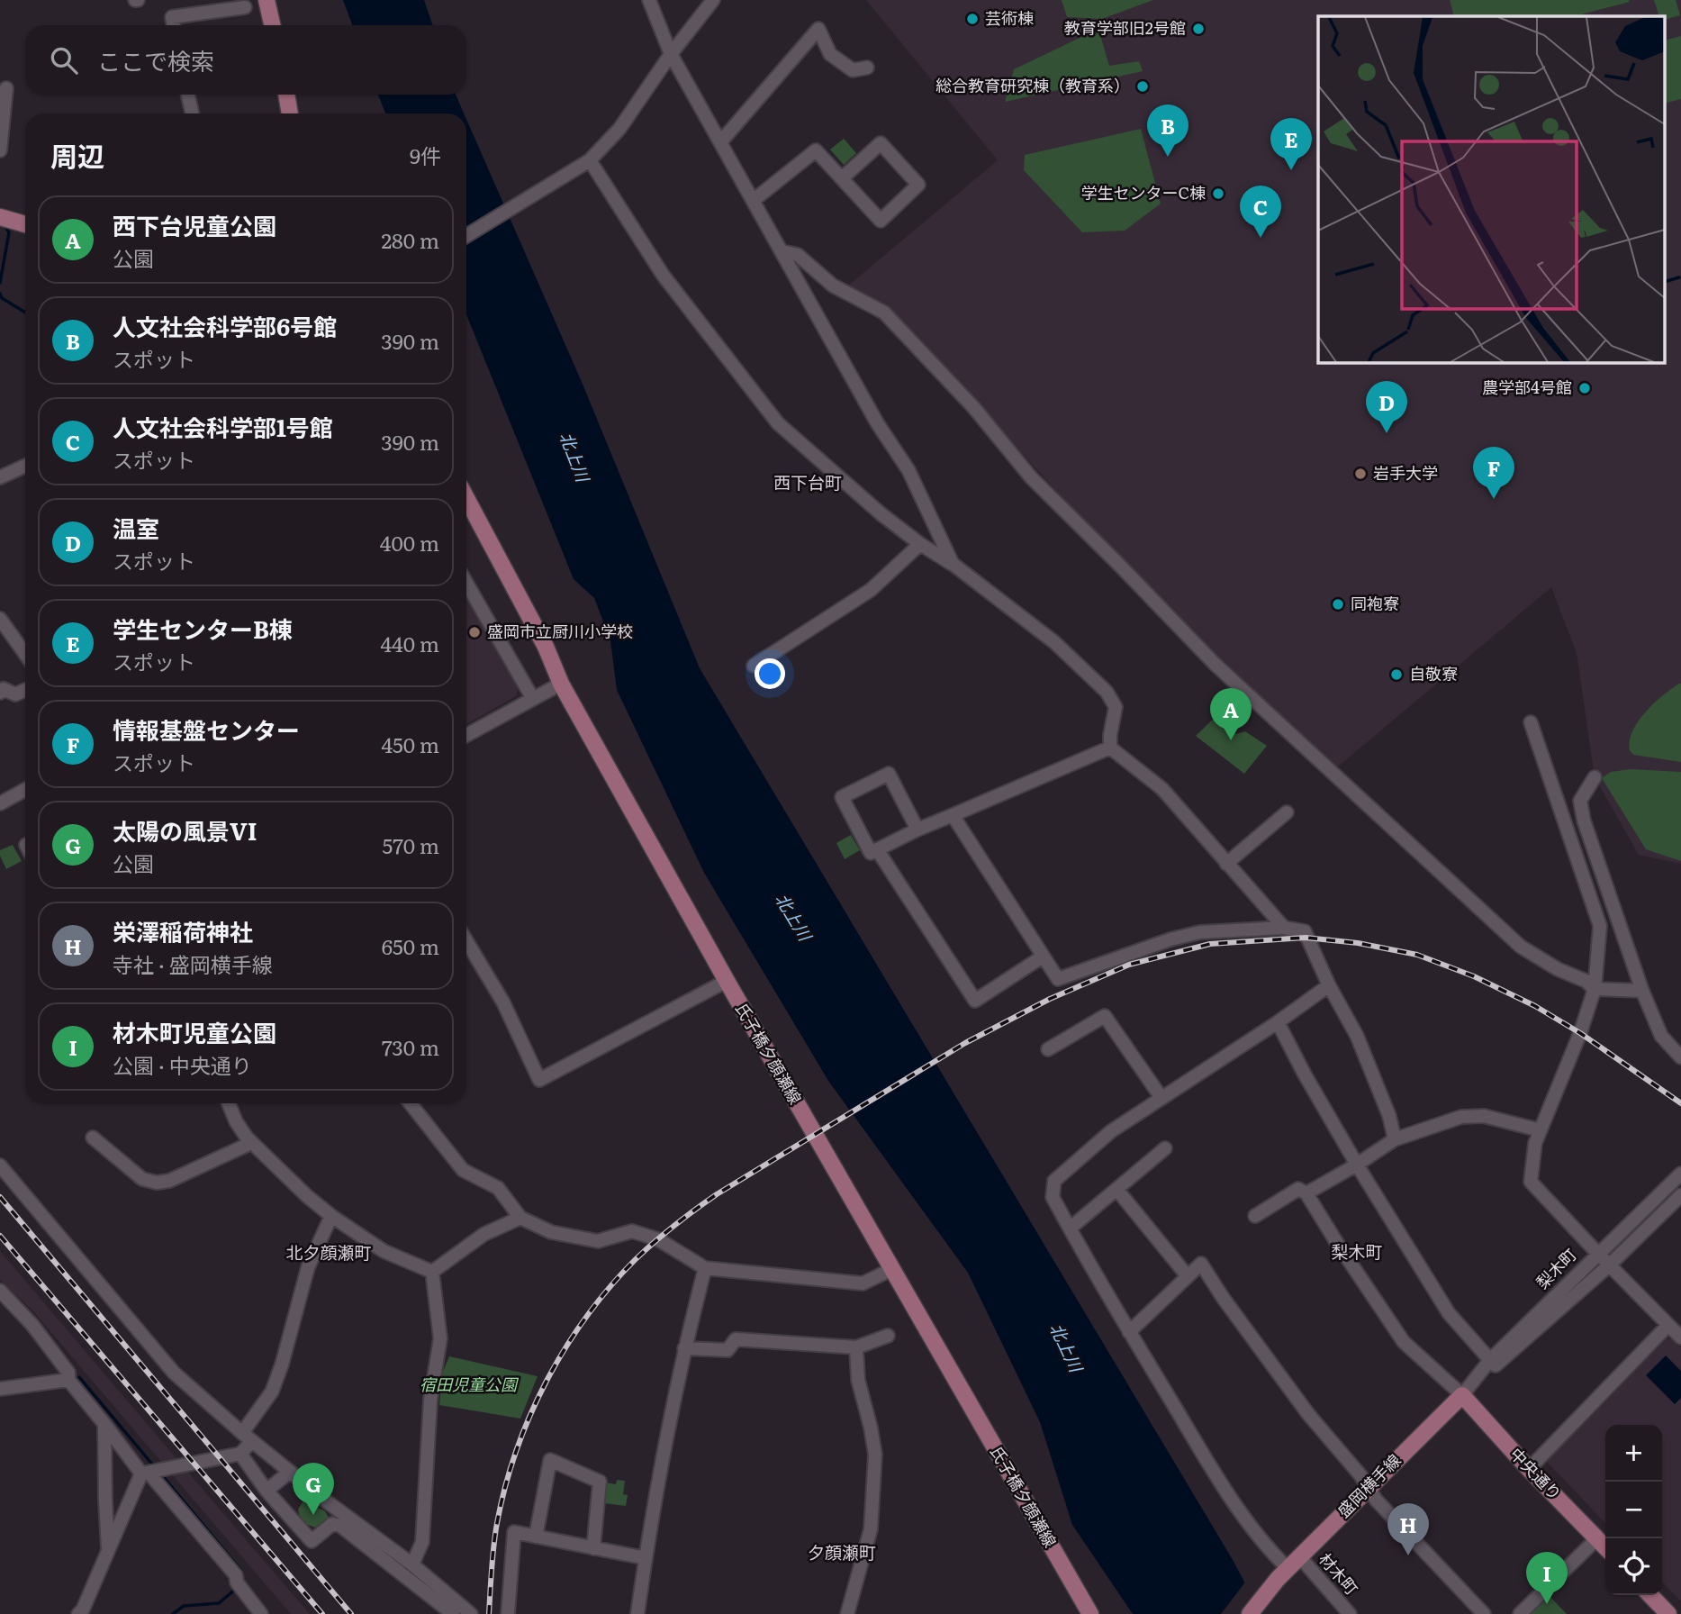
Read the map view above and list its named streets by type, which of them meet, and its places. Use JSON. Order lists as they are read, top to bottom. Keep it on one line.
{"streets":{"main road":["氏子橋夕顔瀬線","中央通り","盛岡横手線"],"street":["梨木町","材木町"]},"crossings":[["梨木町","中央通り"],["梨木町","盛岡横手線"],["中央通り","盛岡横手線"],["盛岡横手線","材木町"]],"districts":["西下台町","梨木町","北夕顔瀬町","夕顔瀬町"],"water":["北上川"],"parks":["宿田児童公園"],"places":["芸術棟","教育学部旧2号館","総合教育研究棟（教育系）","学生センターC棟","農学部4号館","岩手大学","同袍寮","盛岡市立厨川小学校","自敬寮"],"page":{"search":"ここで検索","pins":["B","E","C","D","F","A","G","H","I"],"heading":["周辺","9件"],"list":[{"mark":"A","name":"西下台児童公園","note":"公園","value":"280 m"},{"mark":"B","name":"人文社会科学部6号館","note":"スポット","value":"390 m"},{"mark":"C","name":"人文社会科学部1号館","note":"スポット","value":"390 m"},{"mark":"D","name":"温室","note":"スポット","value":"400 m"},{"mark":"E","name":"学生センターB棟","note":"スポット","value":"440 m"},{"mark":"F","name":"情報基盤センター","note":"スポット","value":"450 m"},{"mark":"G","name":"太陽の風景VI","note":"公園","value":"570 m"},{"mark":"H","name":"栄澤稲荷神社","note":"寺社 · 盛岡横手線","value":"650 m"},{"mark":"I","name":"材木町児童公園","note":"公園 · 中央通り","value":"730 m"}],"map_buttons":["+","−"]}}
